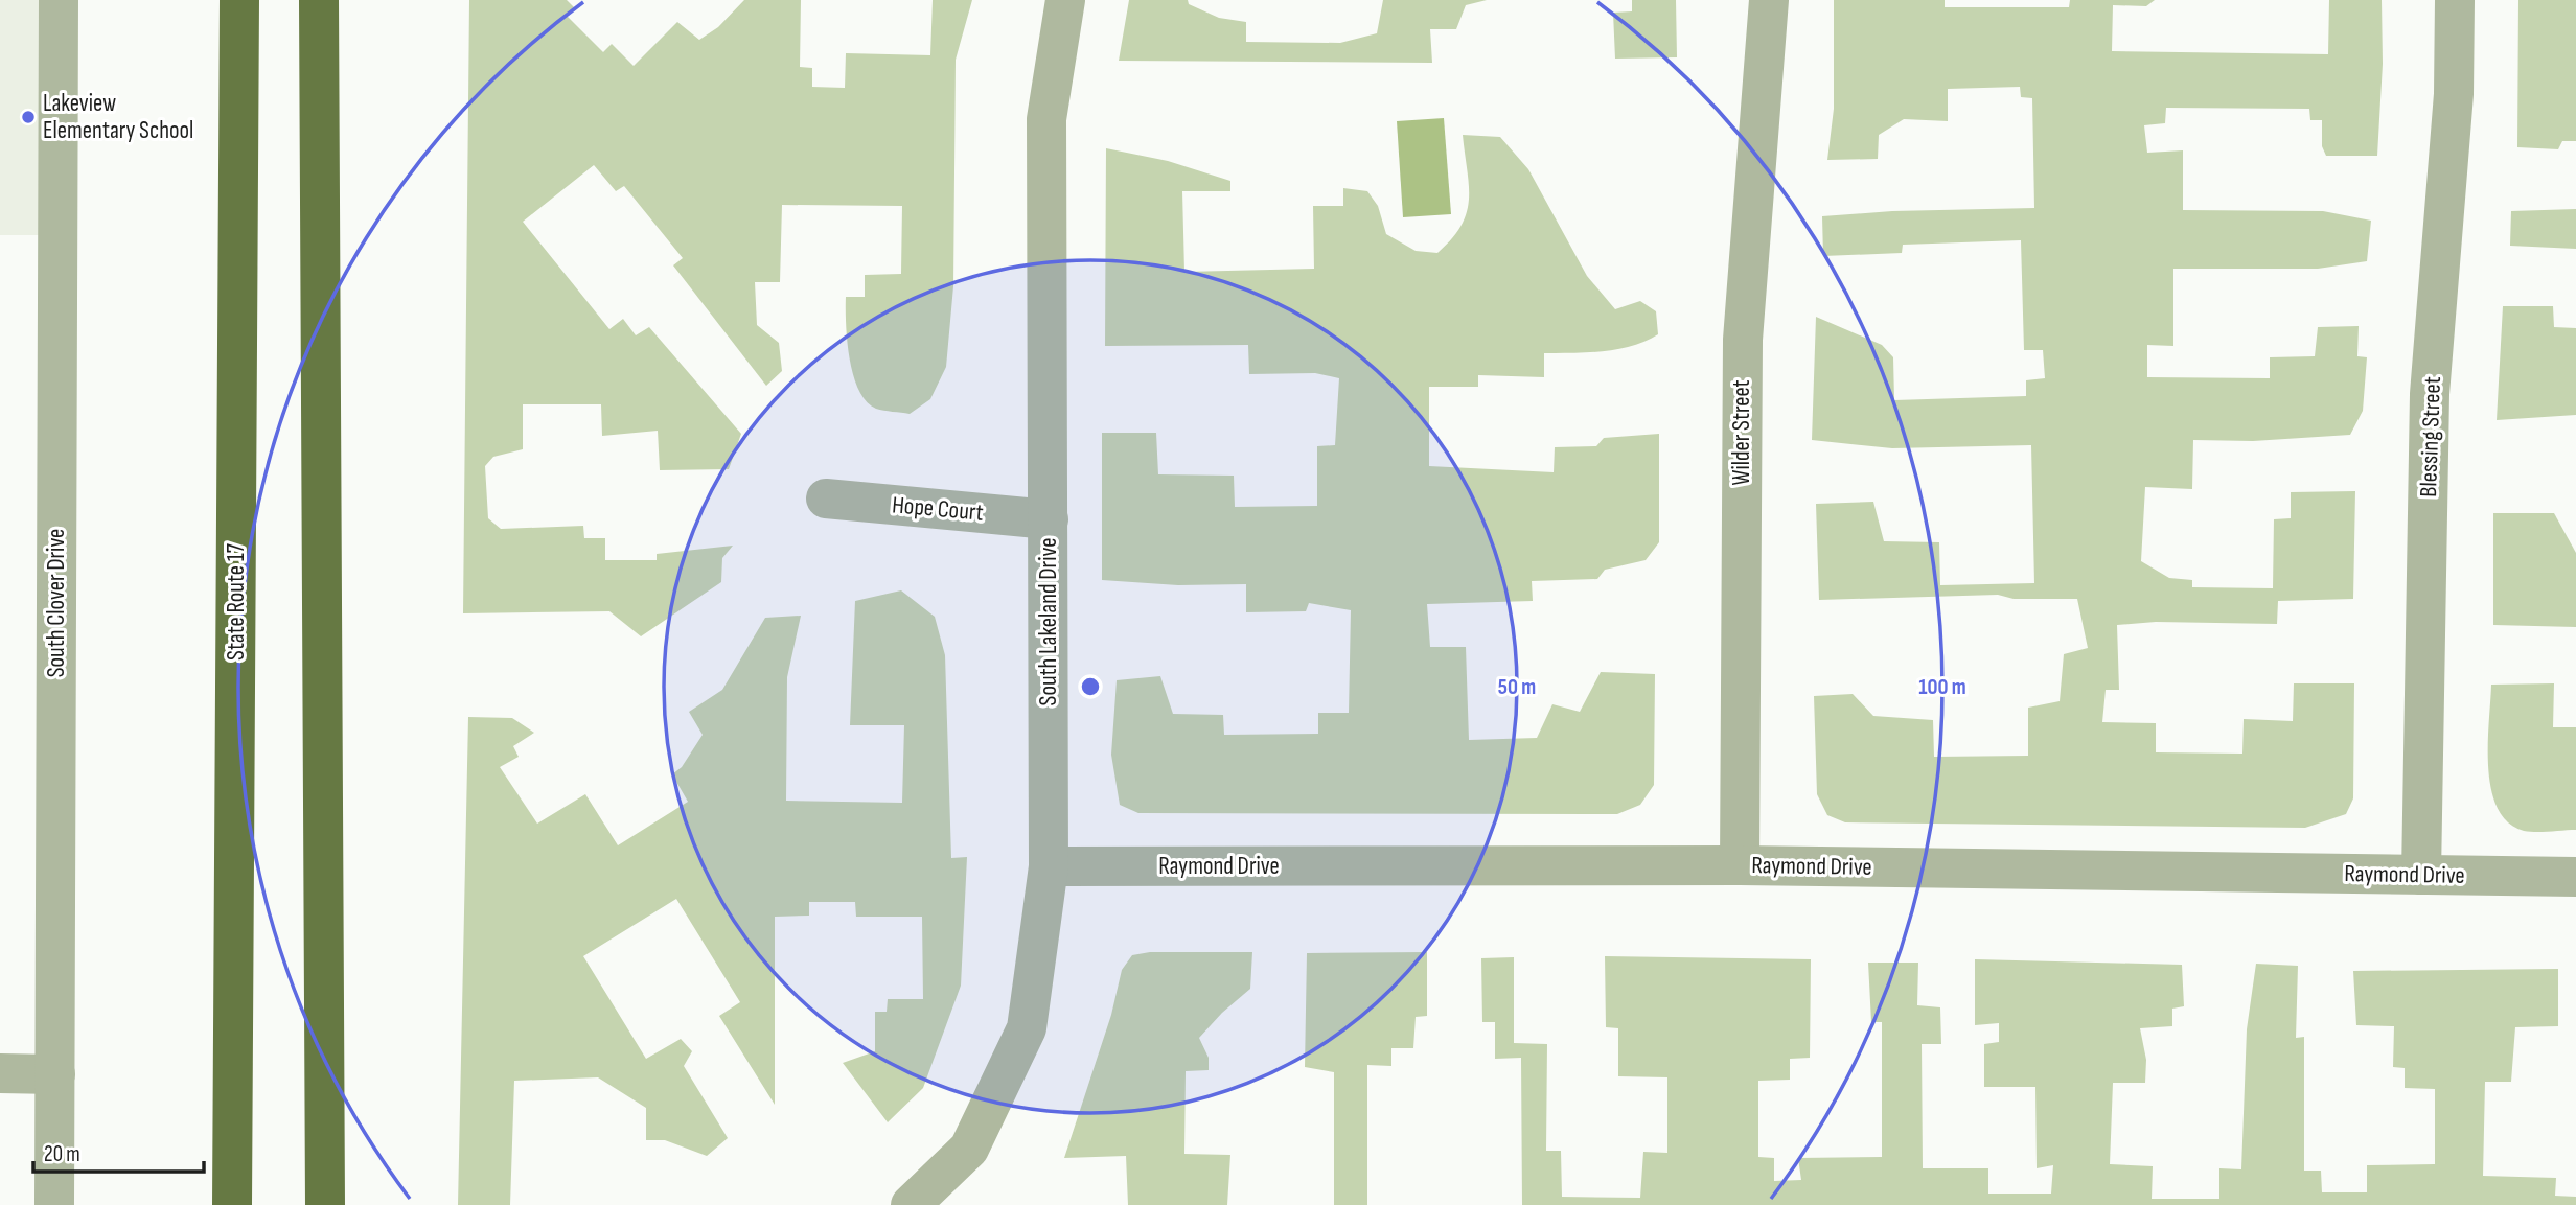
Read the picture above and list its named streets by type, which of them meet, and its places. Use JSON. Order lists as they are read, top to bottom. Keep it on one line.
{"streets":{"highway":["State Route 17"],"street":["Wilder Street","Blessing Street","Hope Court","South Clover Drive","South Lakeland Drive","Raymond Drive"]},"crossings":[["Wilder Street","Raymond Drive"],["Blessing Street","Raymond Drive"],["Hope Court","South Lakeland Drive"],["South Lakeland Drive","Raymond Drive"]],"places":["Lakeview Elementary School"],"scale_bar":"20 m","rings":["50 m","100 m"]}
